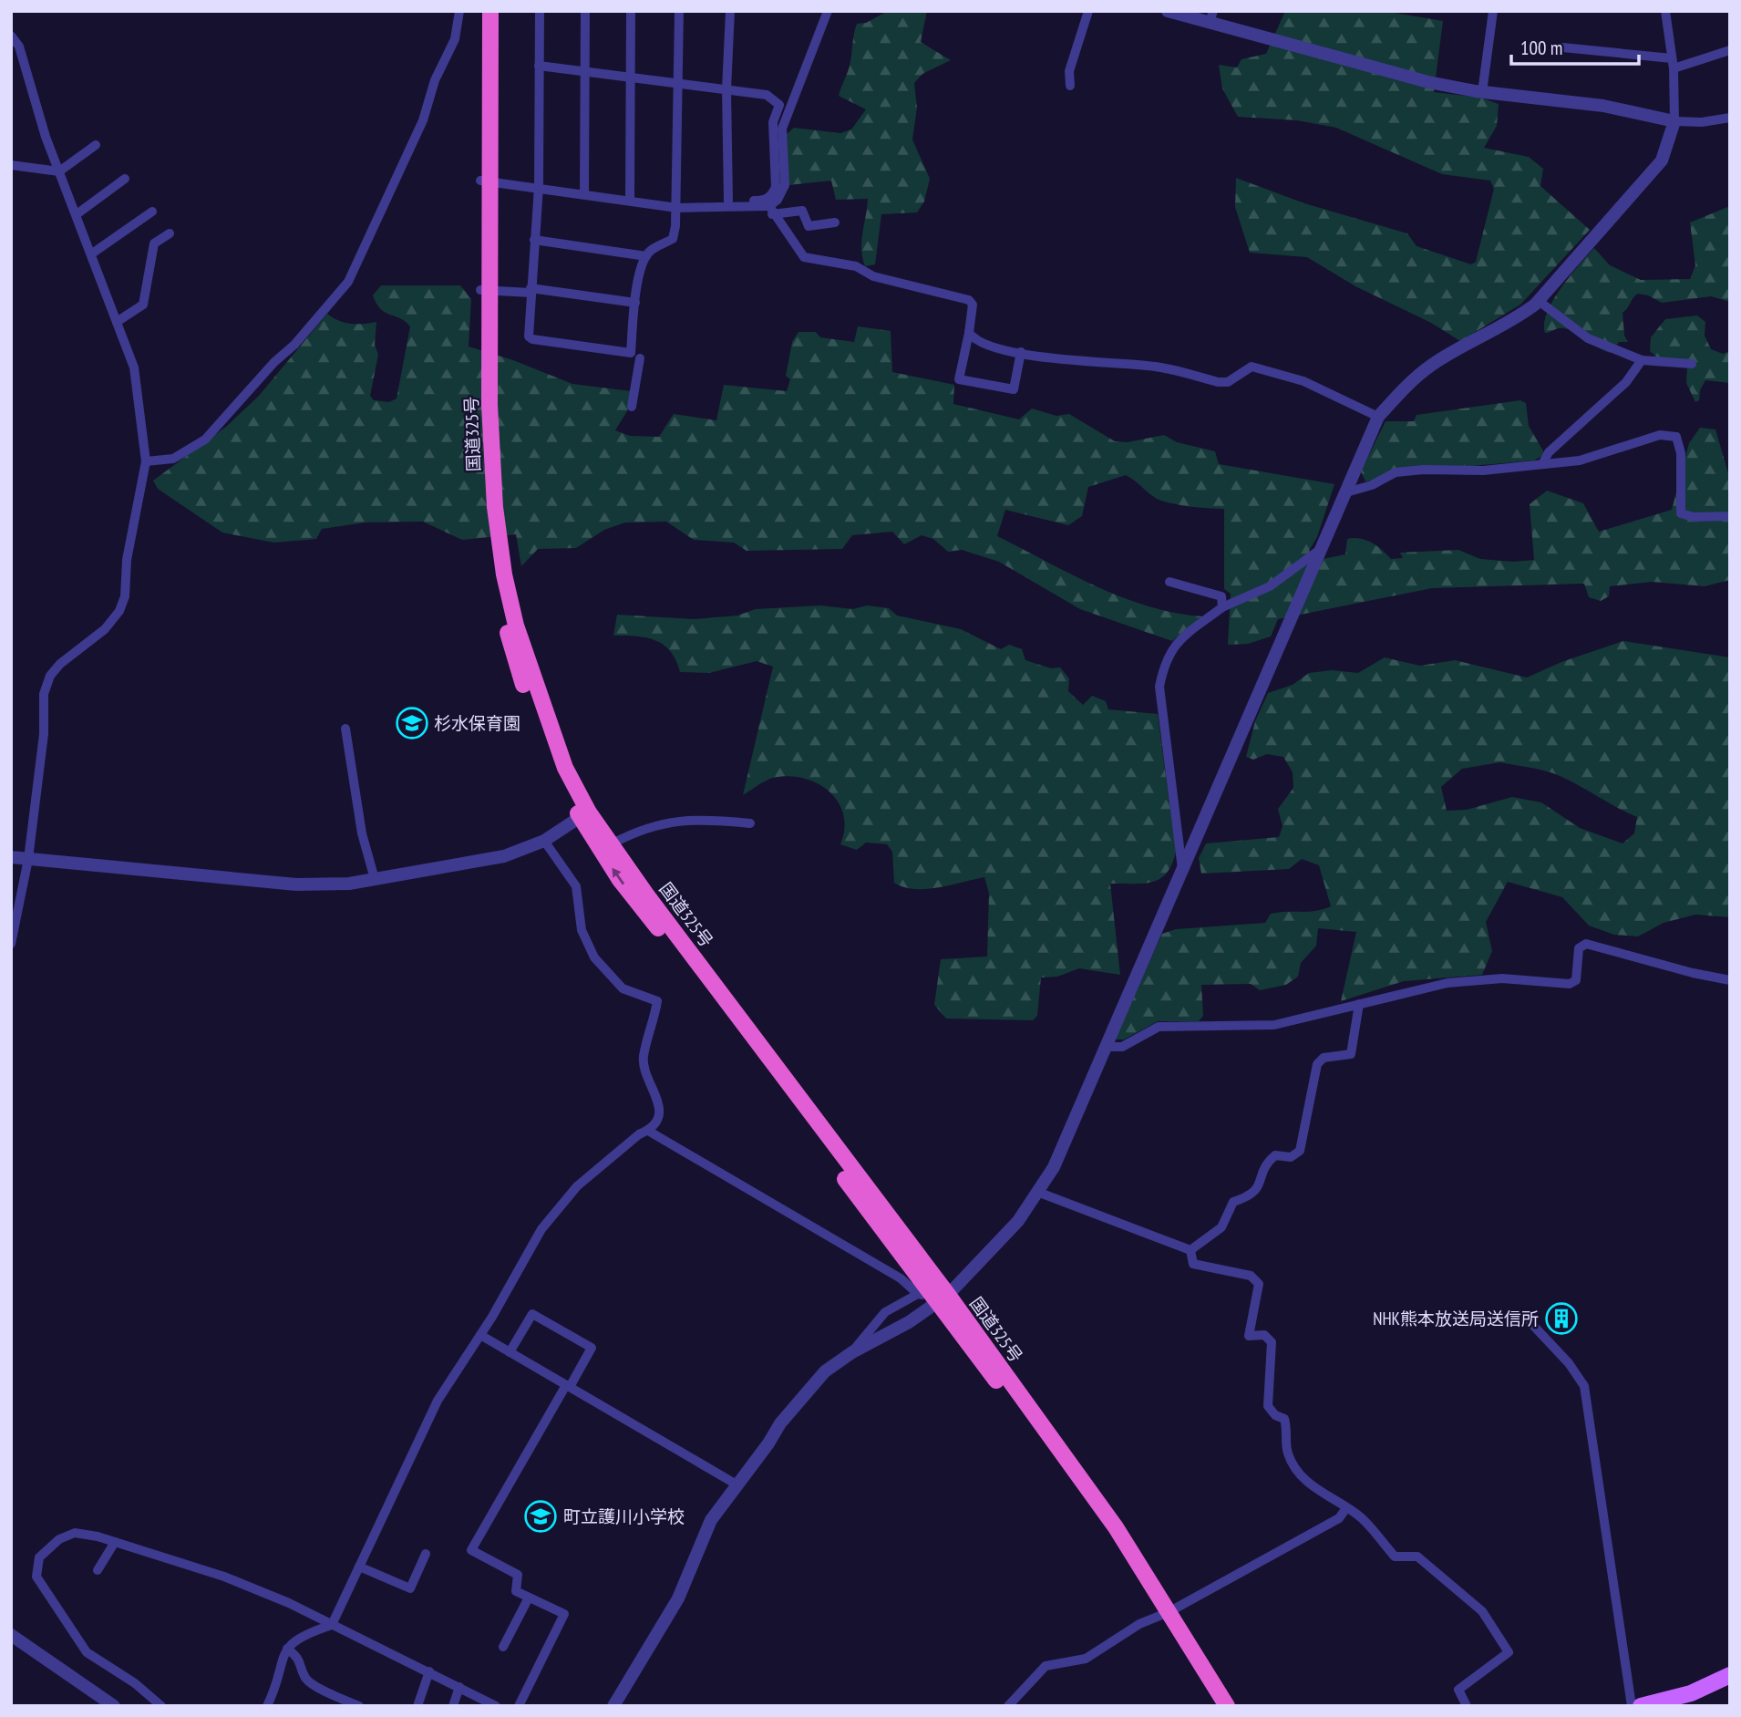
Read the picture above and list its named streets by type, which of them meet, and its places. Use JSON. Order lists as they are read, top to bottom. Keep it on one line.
{"streets":{"highway":["国道325号"]},"places":{"school or university":["杉水保育園","町立護川小学校"],"building":["NHK熊本放送局送信所"]},"scale_bar":"100 m"}
